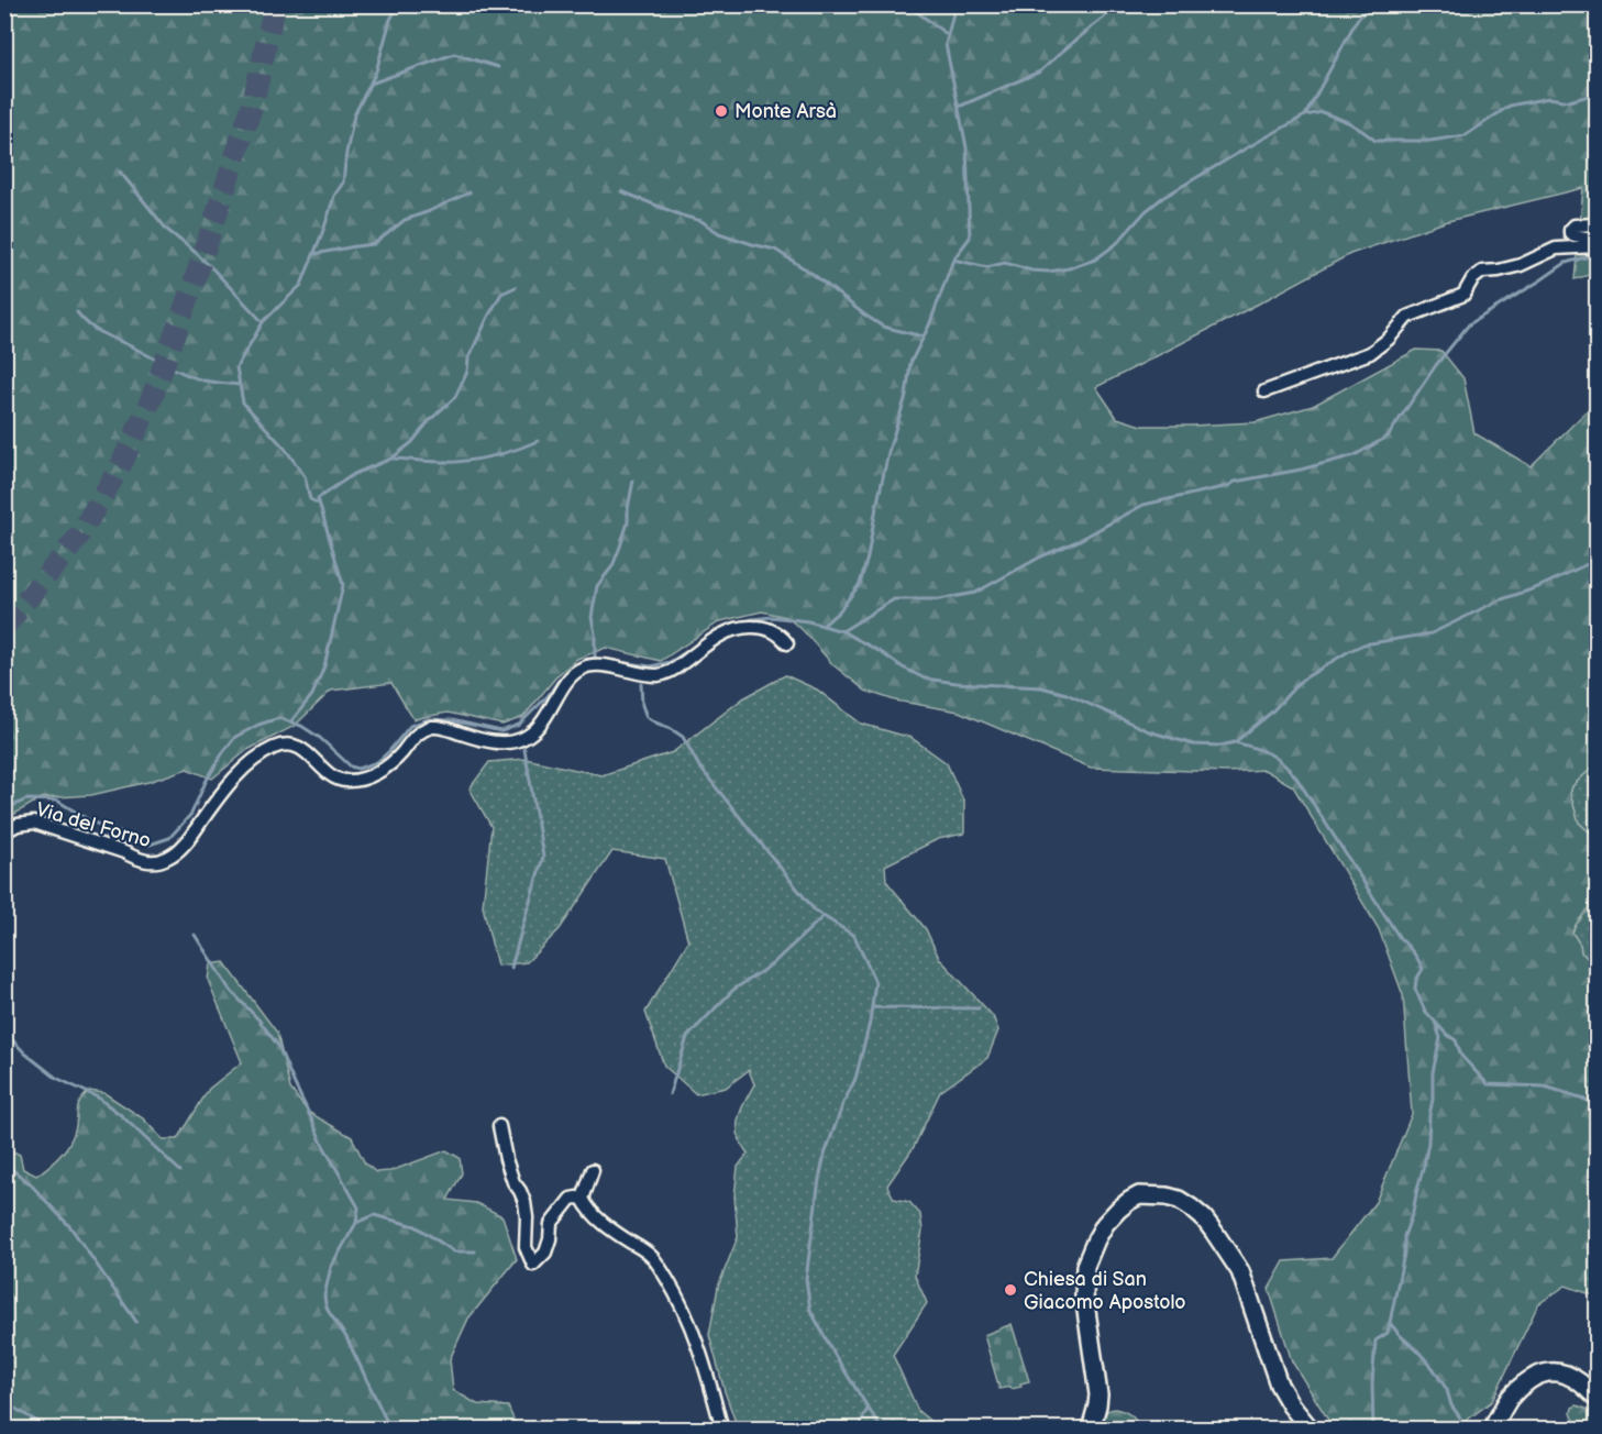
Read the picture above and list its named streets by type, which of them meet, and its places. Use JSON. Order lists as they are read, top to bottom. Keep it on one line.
{"streets":{"street":["Via del Forno"]},"places":["Monte Arsà","Chiesa di San Giacomo Apostolo"]}
